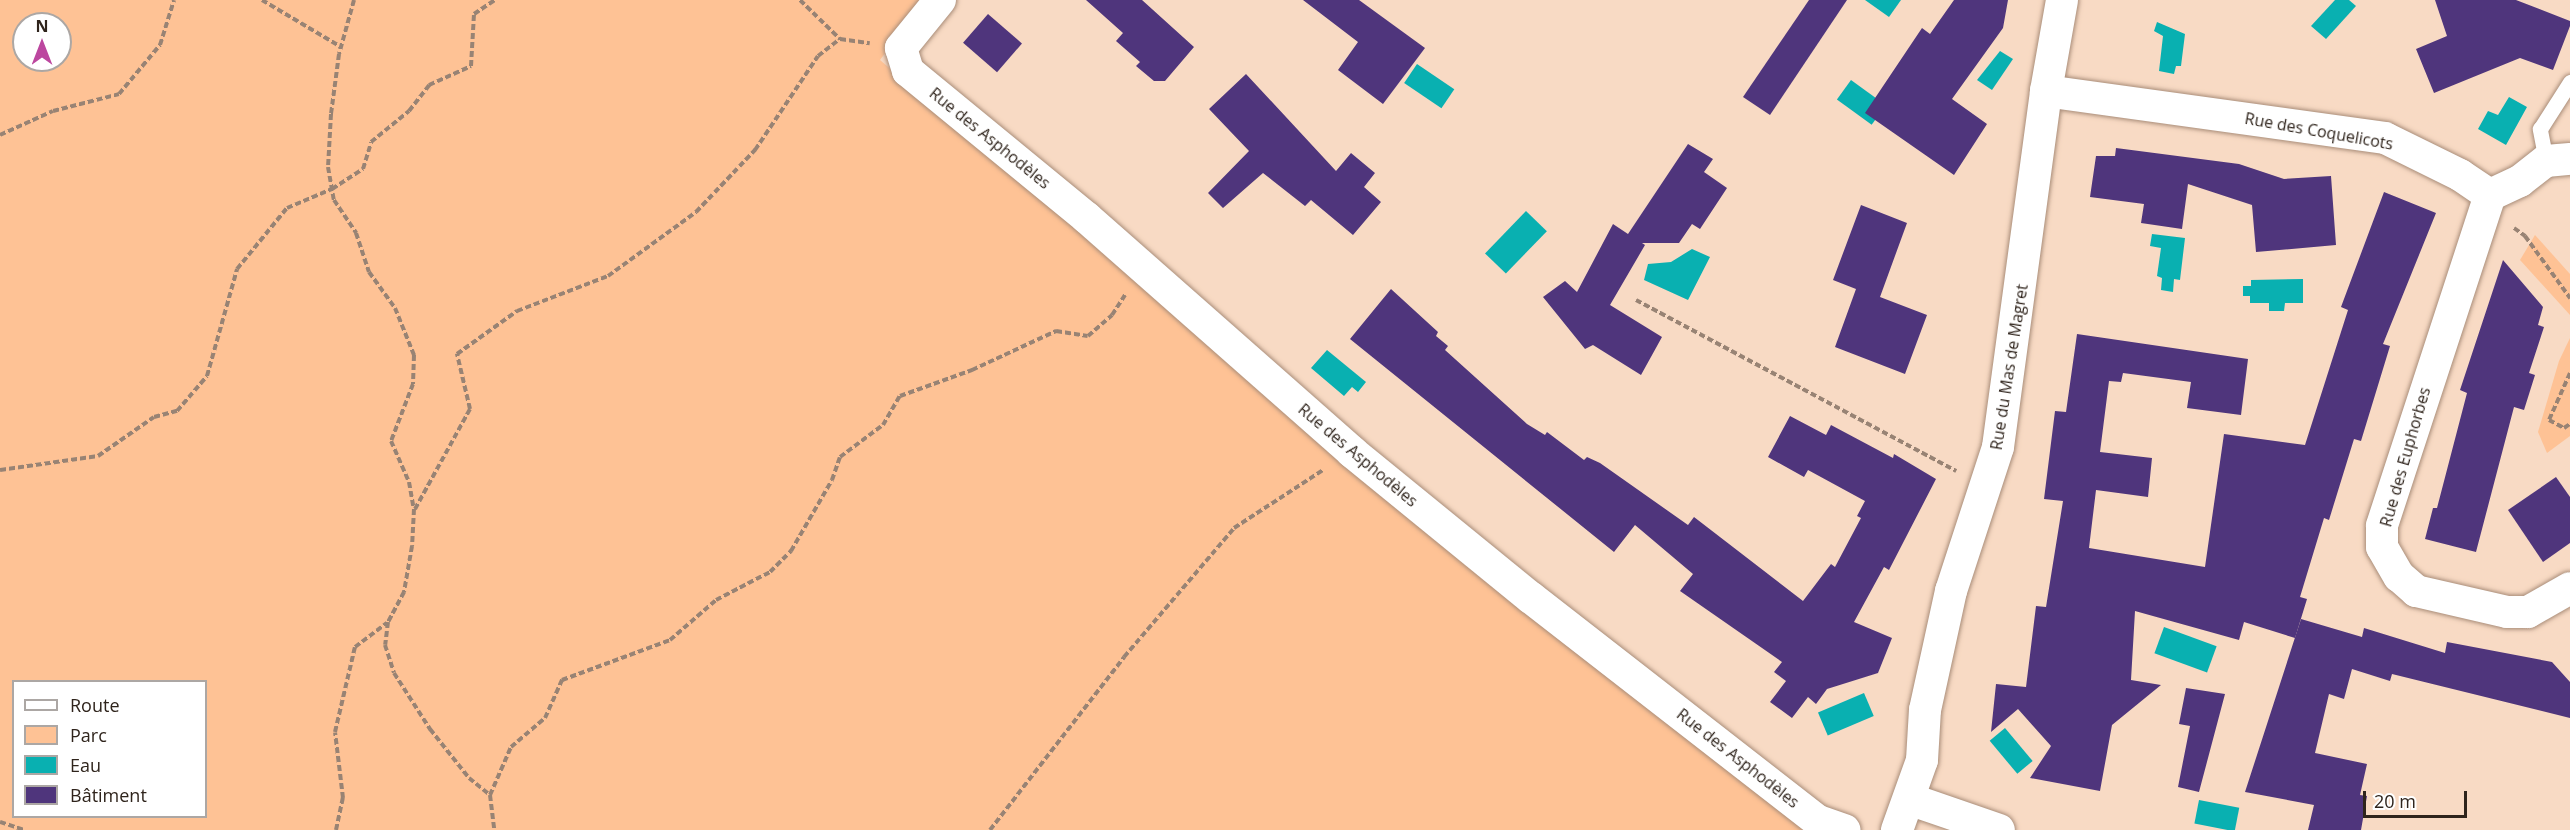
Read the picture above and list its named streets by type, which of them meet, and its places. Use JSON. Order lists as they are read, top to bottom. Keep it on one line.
{"streets":{"street":["Rue des Coquelicots","Rue des Asphodèles","Rue du Mas de Magret","Rue des Euphorbes"]},"crossings":[["Rue des Coquelicots","Rue du Mas de Magret"],["Rue des Coquelicots","Rue des Euphorbes"]],"legend":["Route","Parc","Eau","Bâtiment"],"scale_bar":"20 m","north":"top"}
